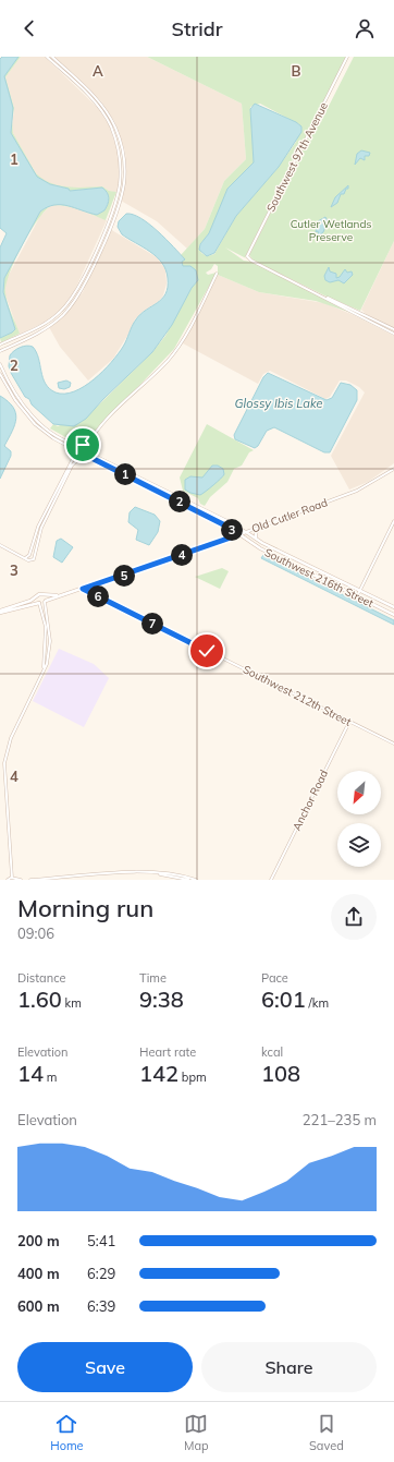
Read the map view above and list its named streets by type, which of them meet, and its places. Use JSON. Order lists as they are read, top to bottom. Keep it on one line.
{"streets":{"main road":["Old Cutler Road","Southwest 216th Street"],"street":["Southwest 97th Avenue","Southwest 212th Street","Anchor Road"]},"crossings":[["Old Cutler Road","Southwest 216th Street"],["Old Cutler Road","Southwest 212th Street"],["Southwest 212th Street","Anchor Road"]],"water":["Glossy Ibis Lake"],"parks":["Cutler Wetlands Preserve"],"north":"bottom left","page":{"header":"Stridr","pins":["1","2","3","4","5","6","7"],"heading":["Morning run","09:06"],"stats":[["Distance","1.60 km"],["Time","9:38"],["Pace","6:01 /km"],["Elevation","14 m"],["Heart rate","142 bpm"],["kcal","108"]],"chart":["Elevation","221–235 m"],"list":[{"name":"200 m","note":"5:41"},{"name":"400 m","note":"6:29"},{"name":"600 m","note":"6:39"}],"buttons":["Save","Share"],"tabs":["Home","Map","Saved"]},"grid":{"columns":["A","B"],"rows":["1","2","3","4"]}}
